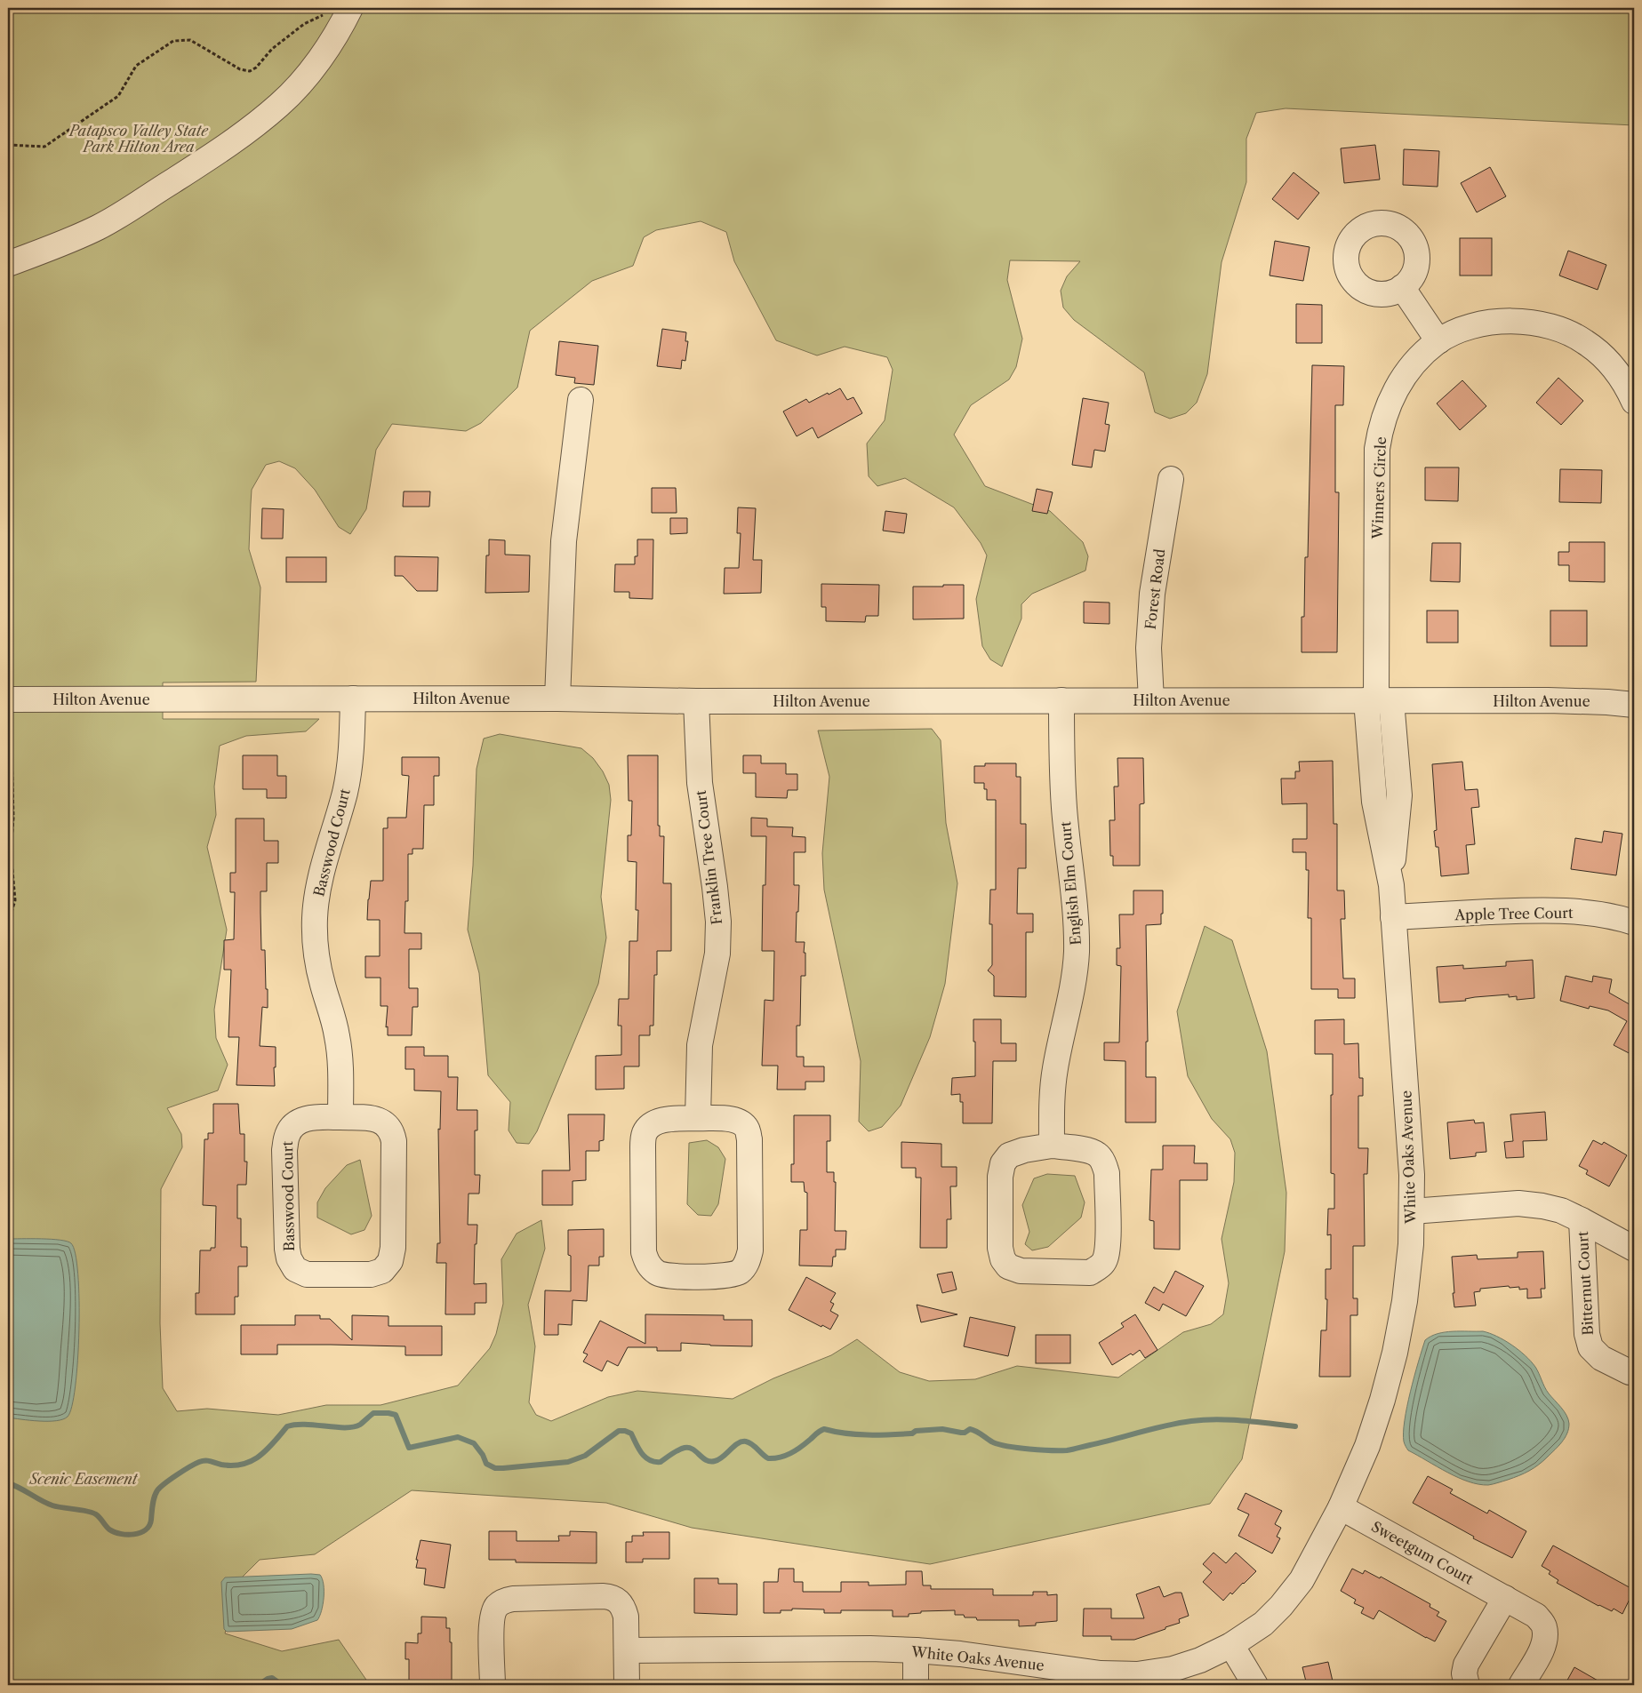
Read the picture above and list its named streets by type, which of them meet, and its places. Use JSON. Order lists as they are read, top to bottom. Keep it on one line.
{"streets":{"street":["Winners Circle","Forest Road","Hilton Avenue","Basswood Court","Franklin Tree Court","English Elm Court","Apple Tree Court","White Oaks Avenue","Bitternut Court","Sweetgum Court"]},"crossings":[["Winners Circle","Hilton Avenue"],["Winners Circle","White Oaks Avenue"],["Forest Road","Hilton Avenue"],["Hilton Avenue","Basswood Court"],["Hilton Avenue","Franklin Tree Court"],["Hilton Avenue","English Elm Court"],["Hilton Avenue","White Oaks Avenue"],["Apple Tree Court","White Oaks Avenue"],["White Oaks Avenue","Bitternut Court"],["White Oaks Avenue","Sweetgum Court"]],"parks":["Patapsco Valley State Park Hilton Area","Scenic Easement"]}
